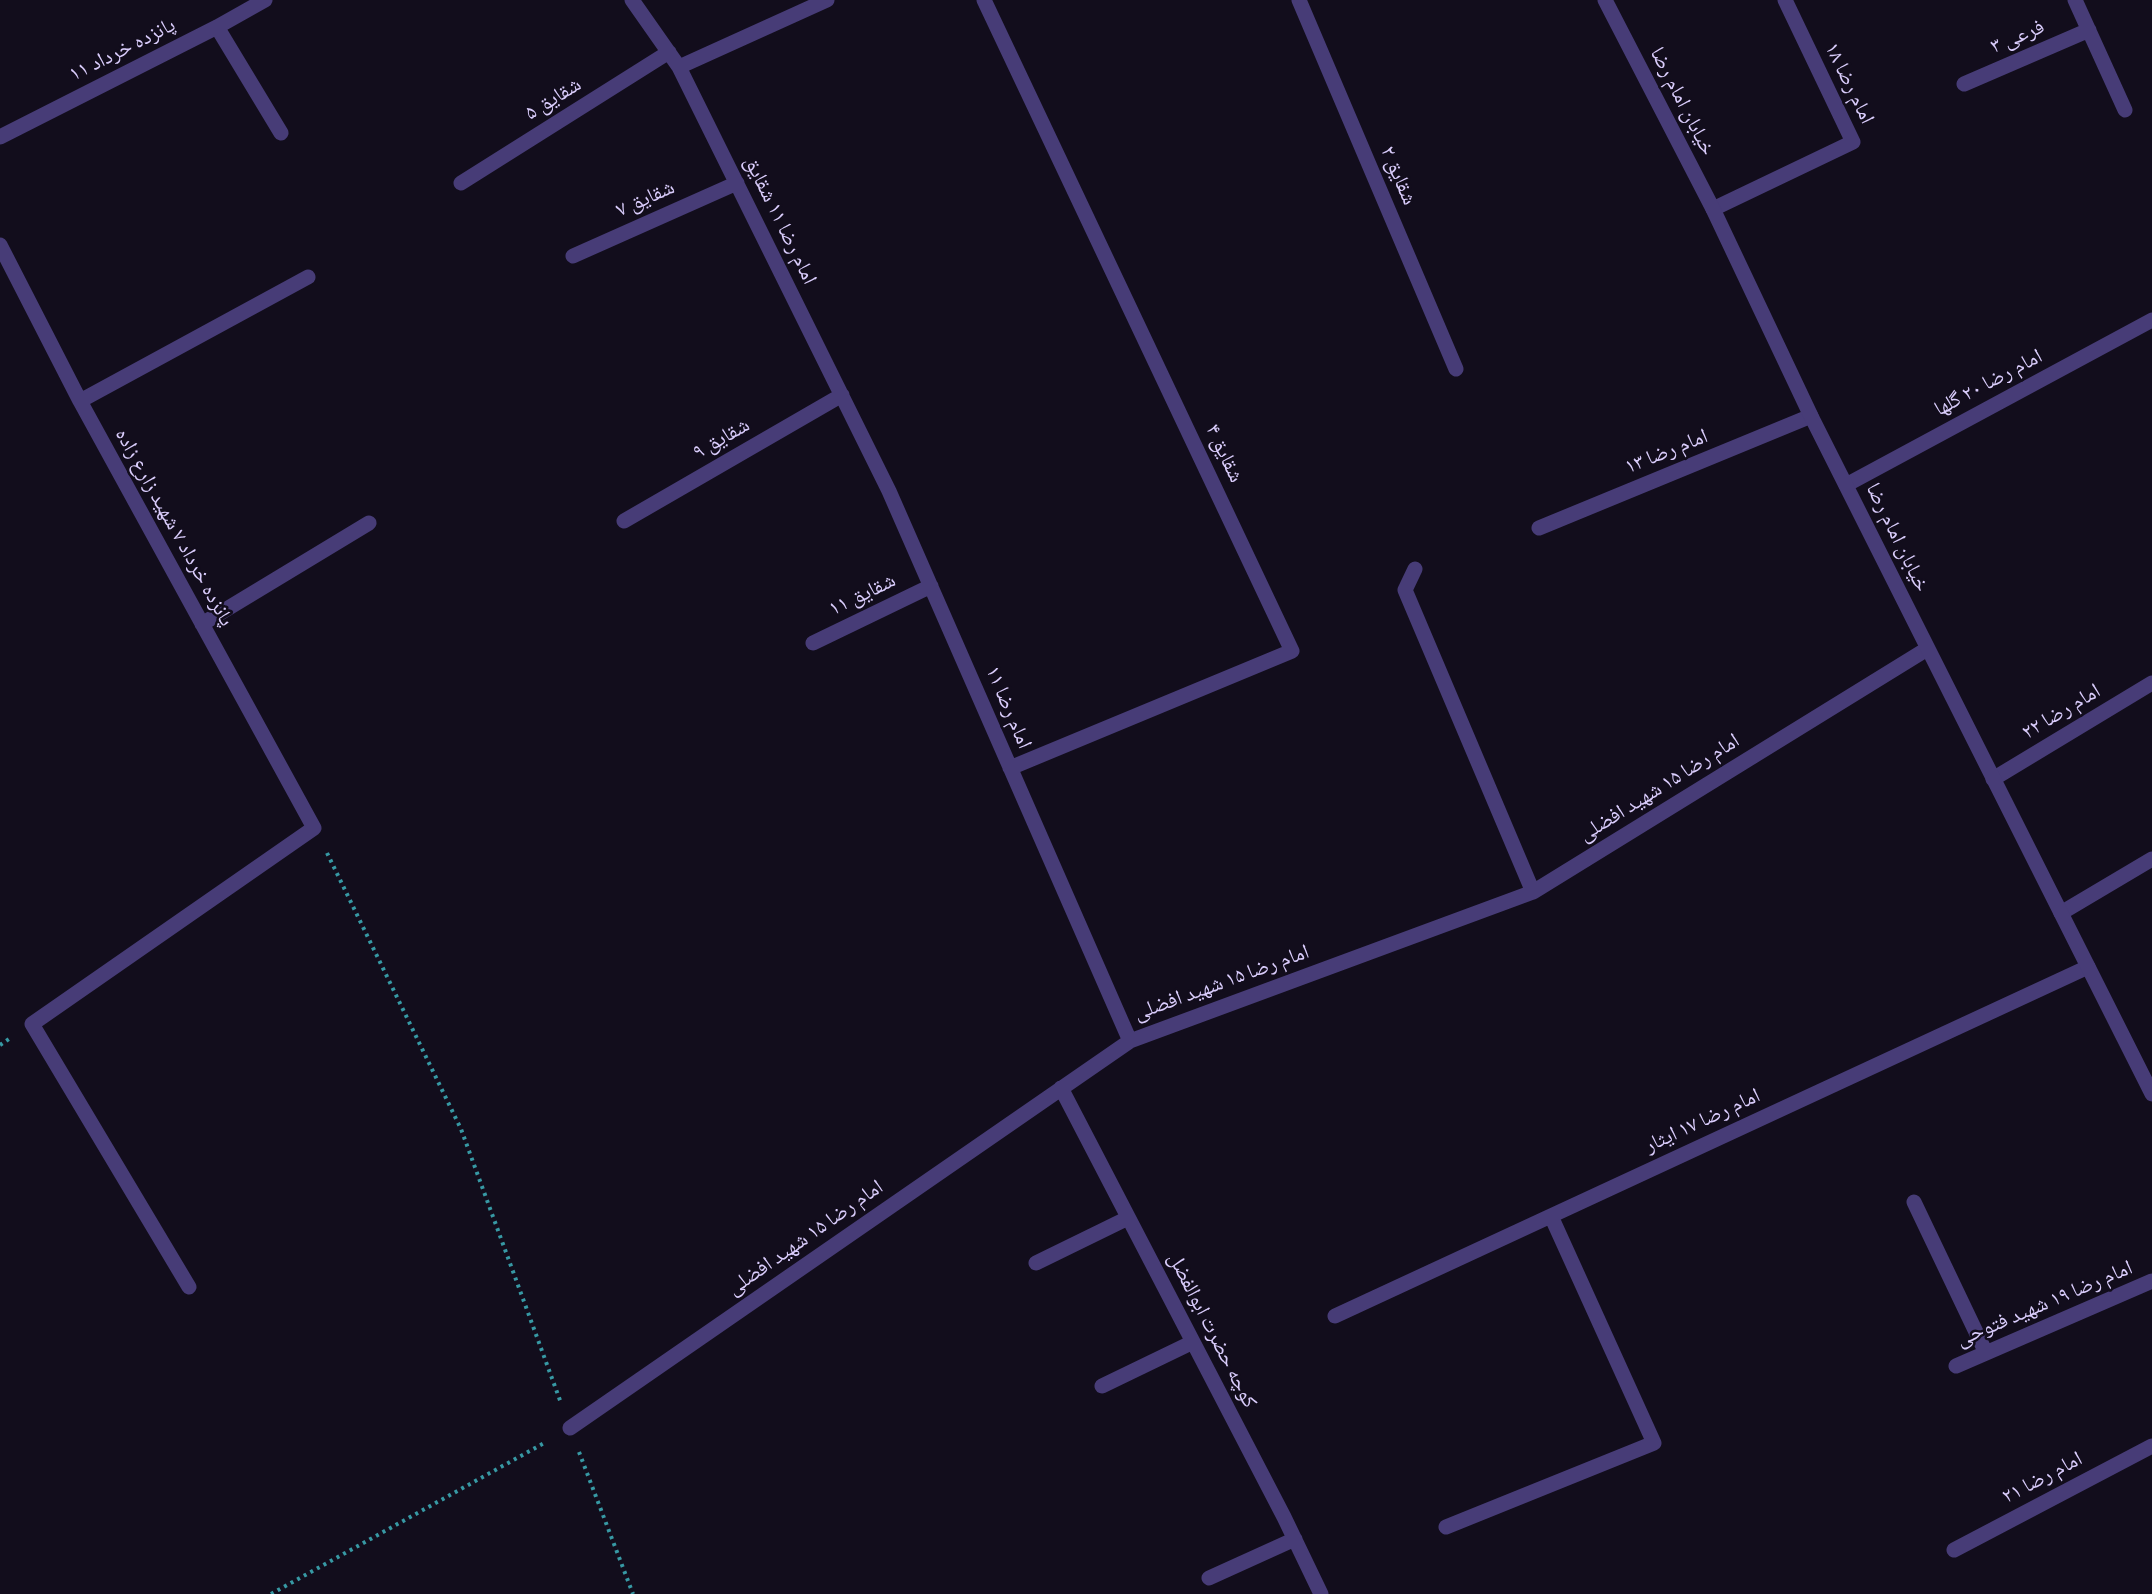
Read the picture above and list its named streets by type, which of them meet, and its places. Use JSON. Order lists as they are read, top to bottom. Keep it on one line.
{"streets":{"street":["فرعی ۳","پانزده خرداد ۱۱","امام رضا ۱۸","شقایق ۵","خیابان امام رضا","شقایق ۲","شقایق ۷","امام رضا ۱۱ شقایق","امام رضا ۲۰ گلها","شقایق ۹","امام رضا ۱۳","شقایق ۴","پانزده خرداد ۷ شهید زارع زاده","شقایق ۱۱","امام رضا ۱۱","امام رضا ۲۲","امام رضا ۱۵ شهید افضلی","امام رضا ۱۷ ایثار","امام رضا ۱۹ شهید فتوحی","کوچه حضرت ابوالفضل","امام رضا ۲۱"]},"crossings":[["امام رضا ۱۸","خیابان امام رضا"],["شقایق ۵","امام رضا ۱۱ شقایق"],["خیابان امام رضا","امام رضا ۲۰ گلها"],["خیابان امام رضا","امام رضا ۱۳"],["خیابان امام رضا","امام رضا ۲۲"],["خیابان امام رضا","امام رضا ۱۵ شهید افضلی"],["خیابان امام رضا","امام رضا ۱۷ ایثار"],["شقایق ۷","امام رضا ۱۱ شقایق"],["امام رضا ۱۱ شقایق","شقایق ۹"],["امام رضا ۱۱ شقایق","امام رضا ۱۱"],["شقایق ۹","امام رضا ۱۱"],["شقایق ۴","امام رضا ۱۱"],["شقایق ۱۱","امام رضا ۱۱"],["امام رضا ۱۱","امام رضا ۱۵ شهید افضلی"],["امام رضا ۱۵ شهید افضلی","کوچه حضرت ابوالفضل"]]}
